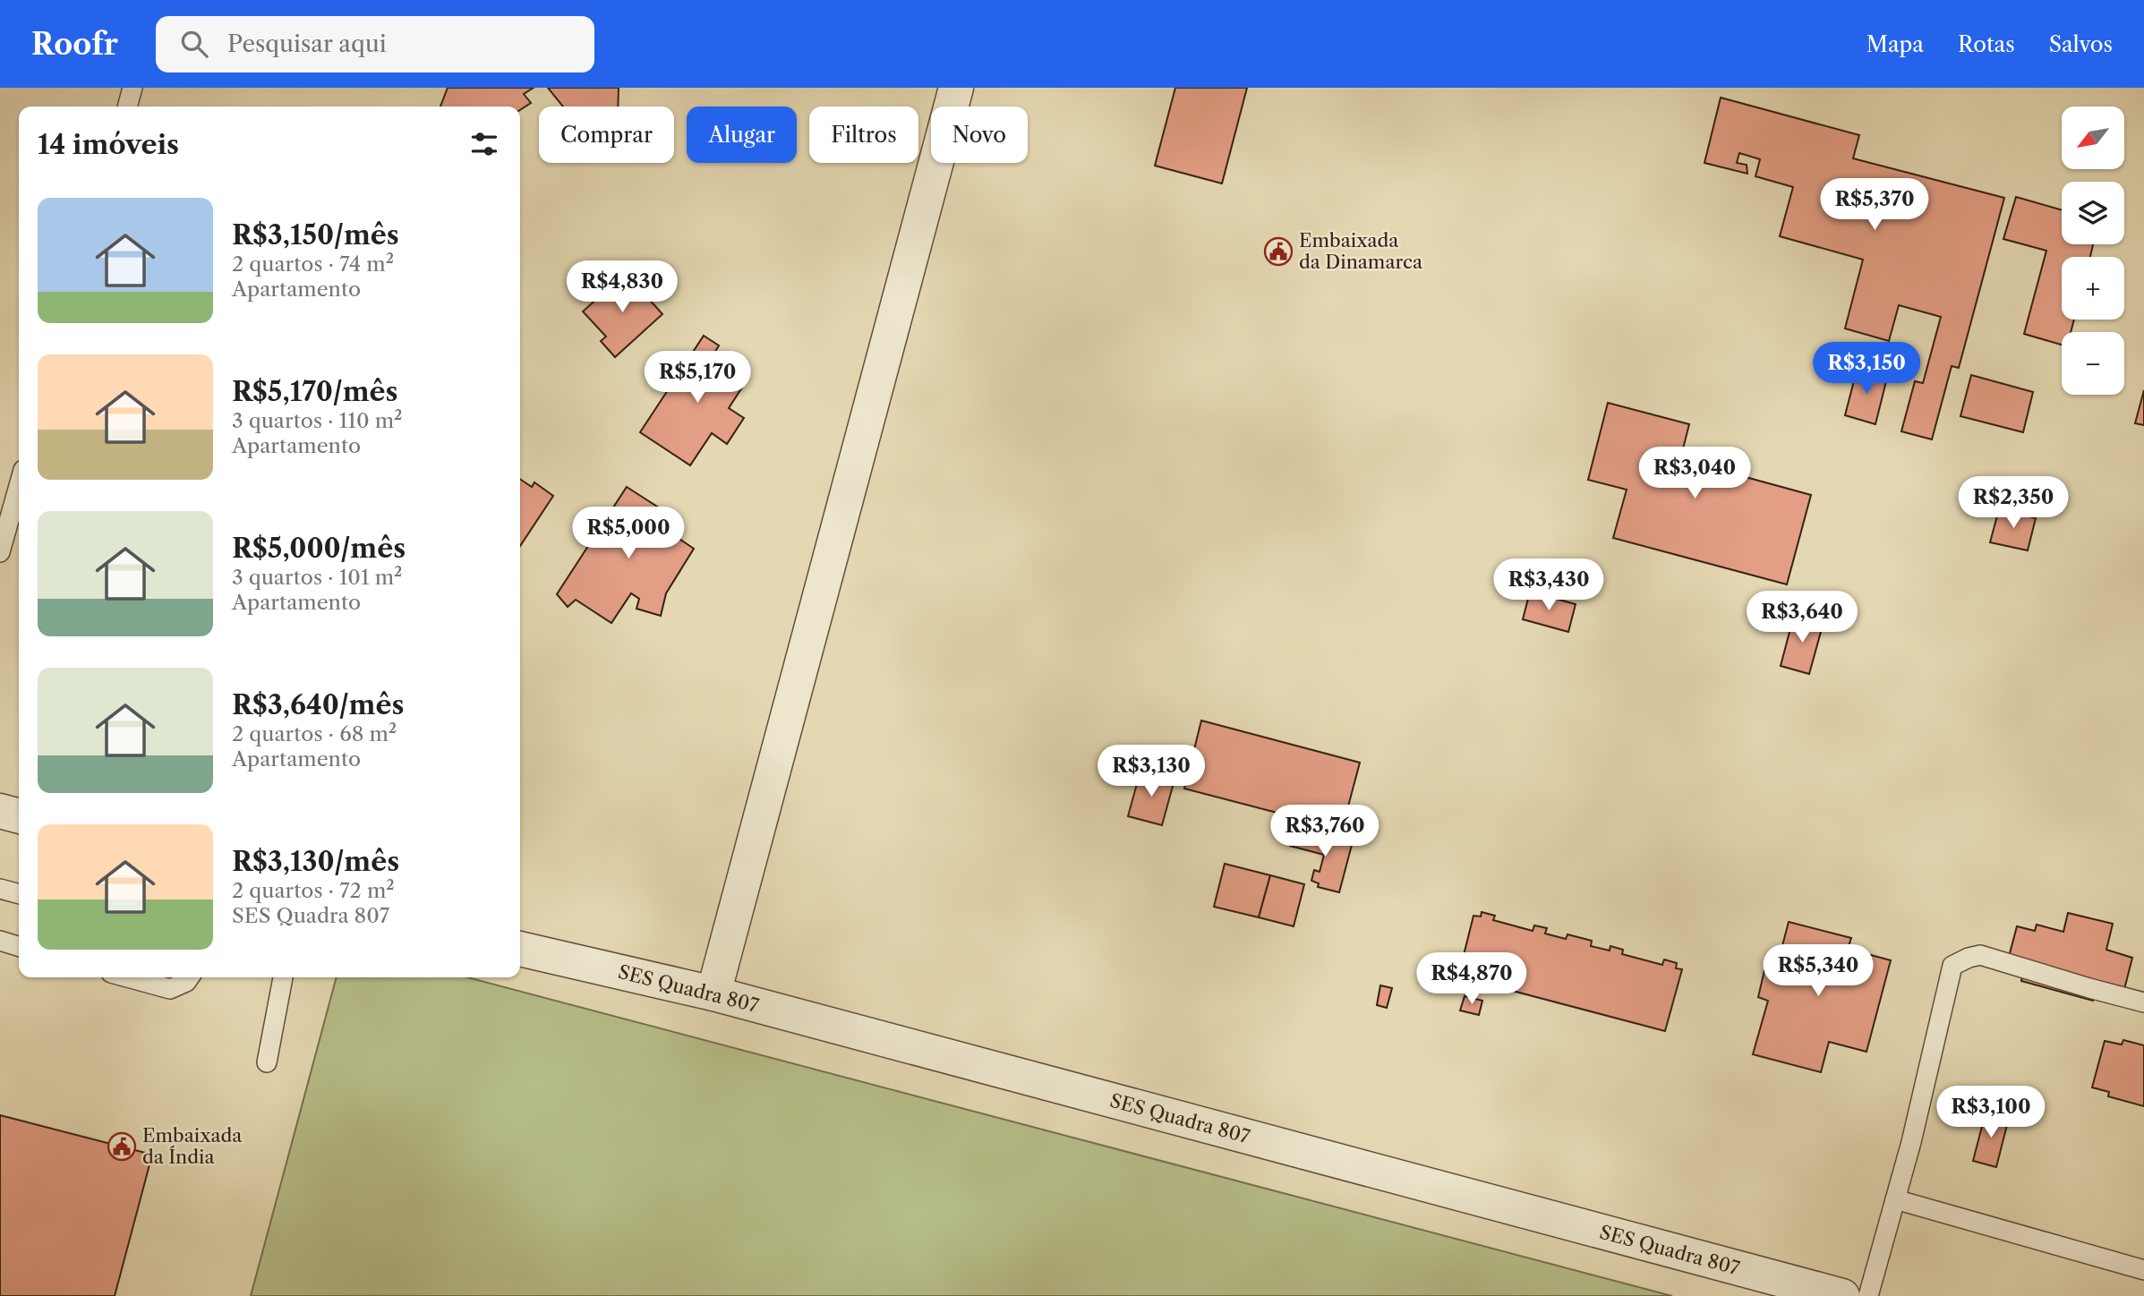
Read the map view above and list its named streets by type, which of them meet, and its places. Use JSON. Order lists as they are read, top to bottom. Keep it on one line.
{"streets":{"street":["SES Quadra 807"]},"places":{"public building":["Embaixada da Dinamarca","Embaixada da Índia"]},"north":"bottom left","page":{"header":"Roofr","search":"Pesquisar aqui","nav":["Mapa","Rotas","Salvos"],"map_buttons":["+","−"],"chip":["Comprar","Alugar","Filtros","Novo"],"heading":"14 imóveis","price":["R$5,370","R$4,830","R$3,150","R$5,170","R$3,040","R$2,350","R$5,000","R$3,430","R$3,640","R$3,130","R$3,760","R$5,340","R$4,870","R$3,100"],"list":[{"name":"R$3,150/mês","note":"2 quartos · 74 m² · Apartamento"},{"name":"R$5,170/mês","note":"3 quartos · 110 m² · Apartamento"},{"name":"R$5,000/mês","note":"3 quartos · 101 m² · Apartamento"},{"name":"R$3,640/mês","note":"2 quartos · 68 m² · Apartamento"},{"name":"R$3,130/mês","note":"2 quartos · 72 m² · SES Quadra 807"}]}}
